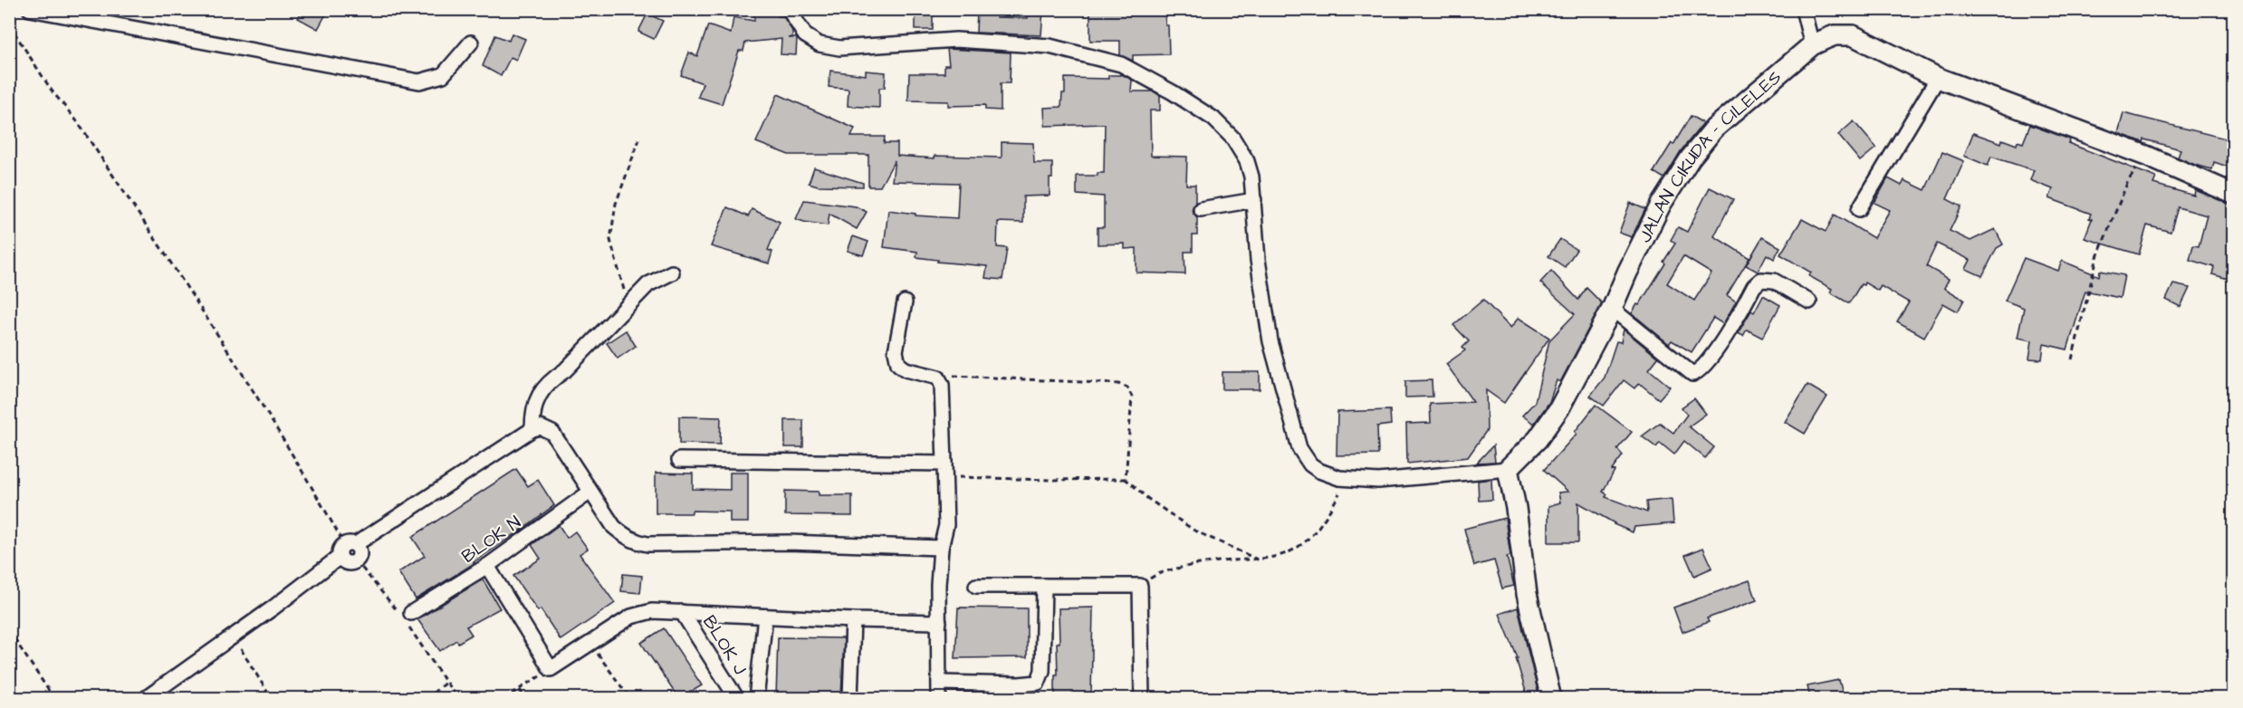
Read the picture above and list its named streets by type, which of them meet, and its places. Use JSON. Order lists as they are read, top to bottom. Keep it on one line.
{"streets":{"street":["JALAN CIKUDA - CILELES","BLOK N","BLOK J"]}}
